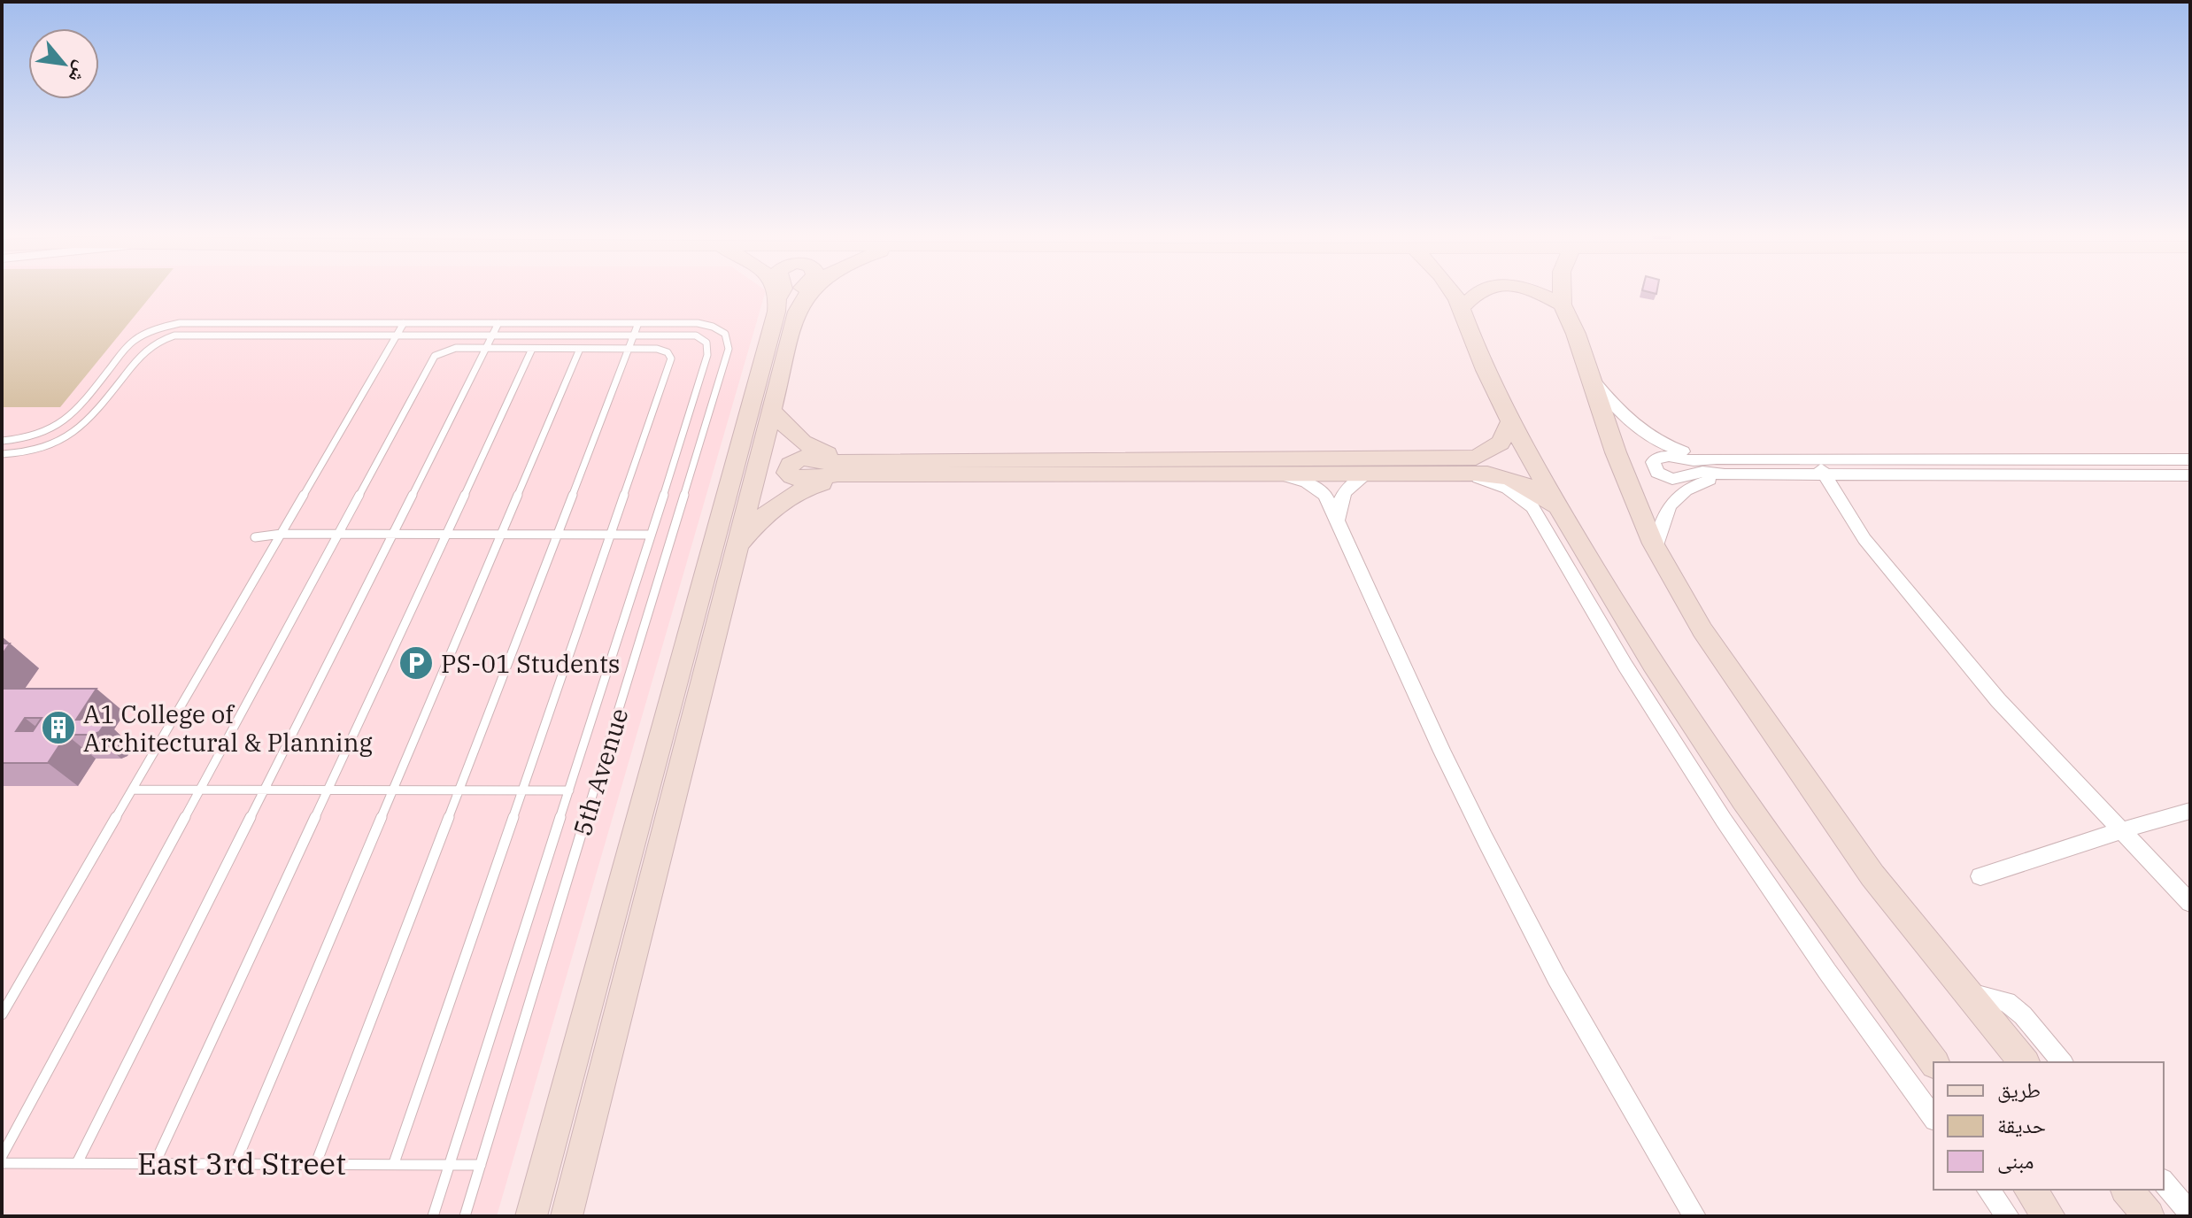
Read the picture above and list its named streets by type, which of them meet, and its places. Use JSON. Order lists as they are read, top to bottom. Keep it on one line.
{"streets":{"lane":["5th Avenue","East 3rd Street"]},"crossings":[["5th Avenue","East 3rd Street"]],"places":{"parking":["PS-01 Students"],"building":["A1 College of Architectural & Planning"]},"legend":["طريق","حديقة","مبنى"],"north":"bottom right"}
